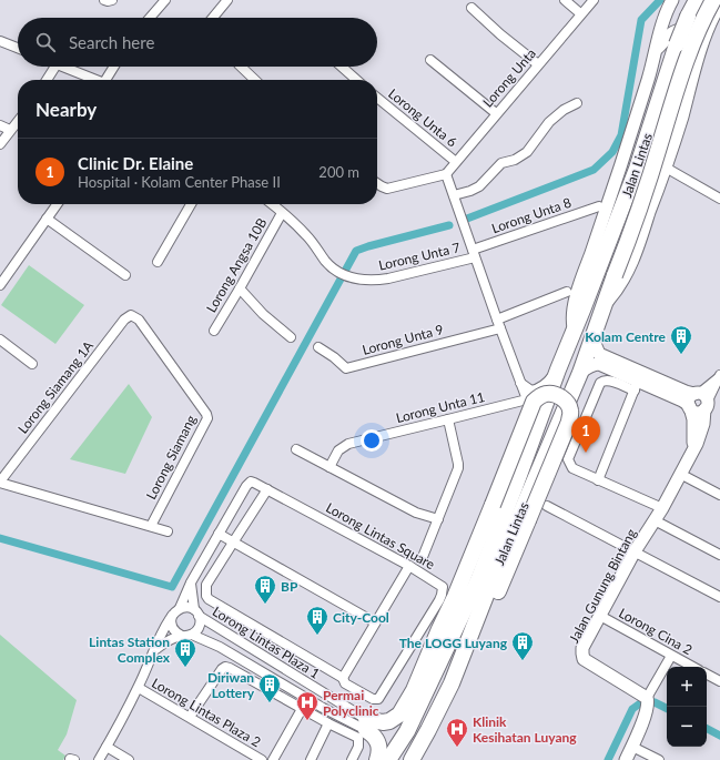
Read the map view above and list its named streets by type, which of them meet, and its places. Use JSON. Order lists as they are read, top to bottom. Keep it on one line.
{"streets":{"highway":["Jalan Lintas"],"main road":["Jalan Gunung Bintang"],"street":["Lorong Unta","Lorong Unta 6","Lorong Unta 8","Lorong Unta 7","Lorong Angsa 10B","Lorong Unta 9","Lorong Siamang 1A","Lorong Unta 11","Lorong Siamang","Lorong Lintas Square","Lorong Cina 2","Lorong Lintas Plaza 1","Lorong Lintas Plaza 2"]},"crossings":[["Lorong Unta","Lorong Unta 6"],["Lorong Unta 8","Lorong Unta 7"],["Lorong Unta 7","Lorong Angsa 10B"],["Lorong Siamang 1A","Lorong Siamang"],["Jalan Gunung Bintang","Lorong Cina 2"]],"places":{"building":["Kolam Centre","BP","City-Cool","The LOGG Luyang","Lintas Station Complex","Diriwan Lottery"],"hospital":["Permai Polyclinic","Klinik Kesihatan Luyang"]},"page":{"search":"Search here","heading":"Nearby","list":[{"mark":"1","name":"Clinic Dr. Elaine","note":"Hospital · Kolam Center Phase II","value":"200 m"}],"pins":"1","map_buttons":["+","−"]}}
